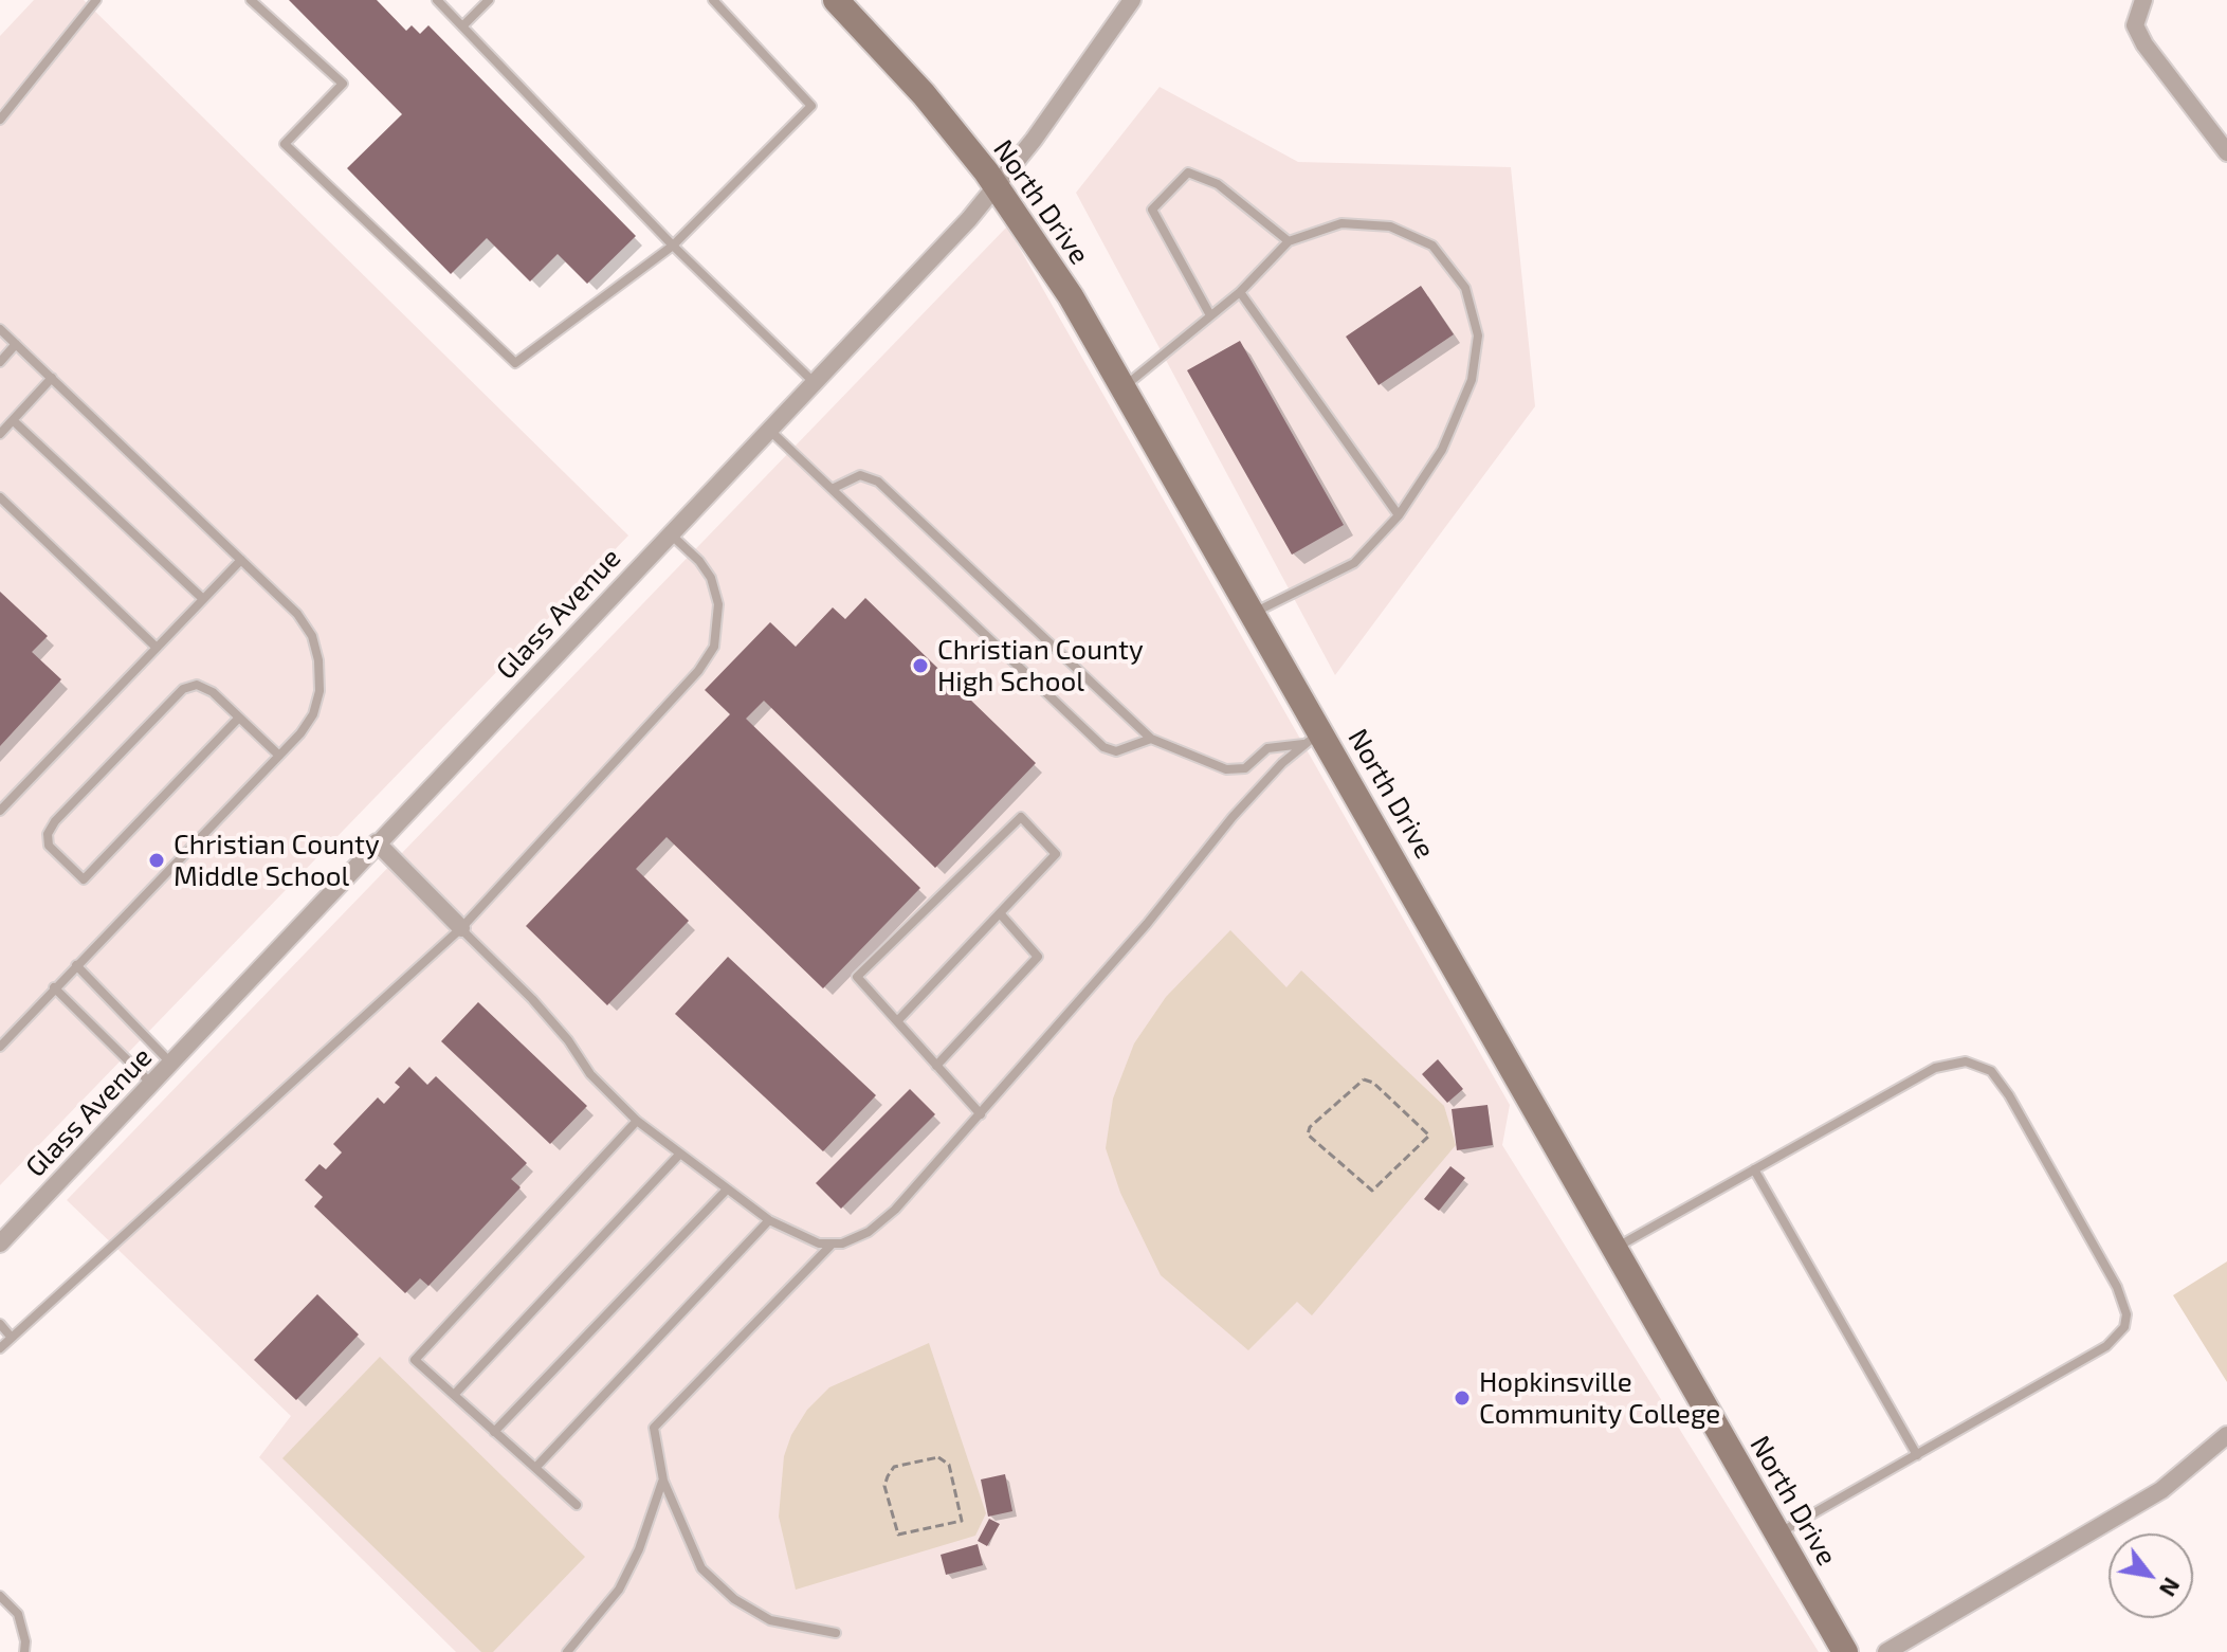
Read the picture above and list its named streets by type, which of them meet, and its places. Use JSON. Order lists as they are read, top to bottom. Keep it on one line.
{"streets":{"main road":["North Drive"],"street":["Glass Avenue"]},"crossings":[["North Drive","Glass Avenue"]],"places":["Christian County High School","Christian County Middle School","Hopkinsville Community College"],"north":"bottom right"}
